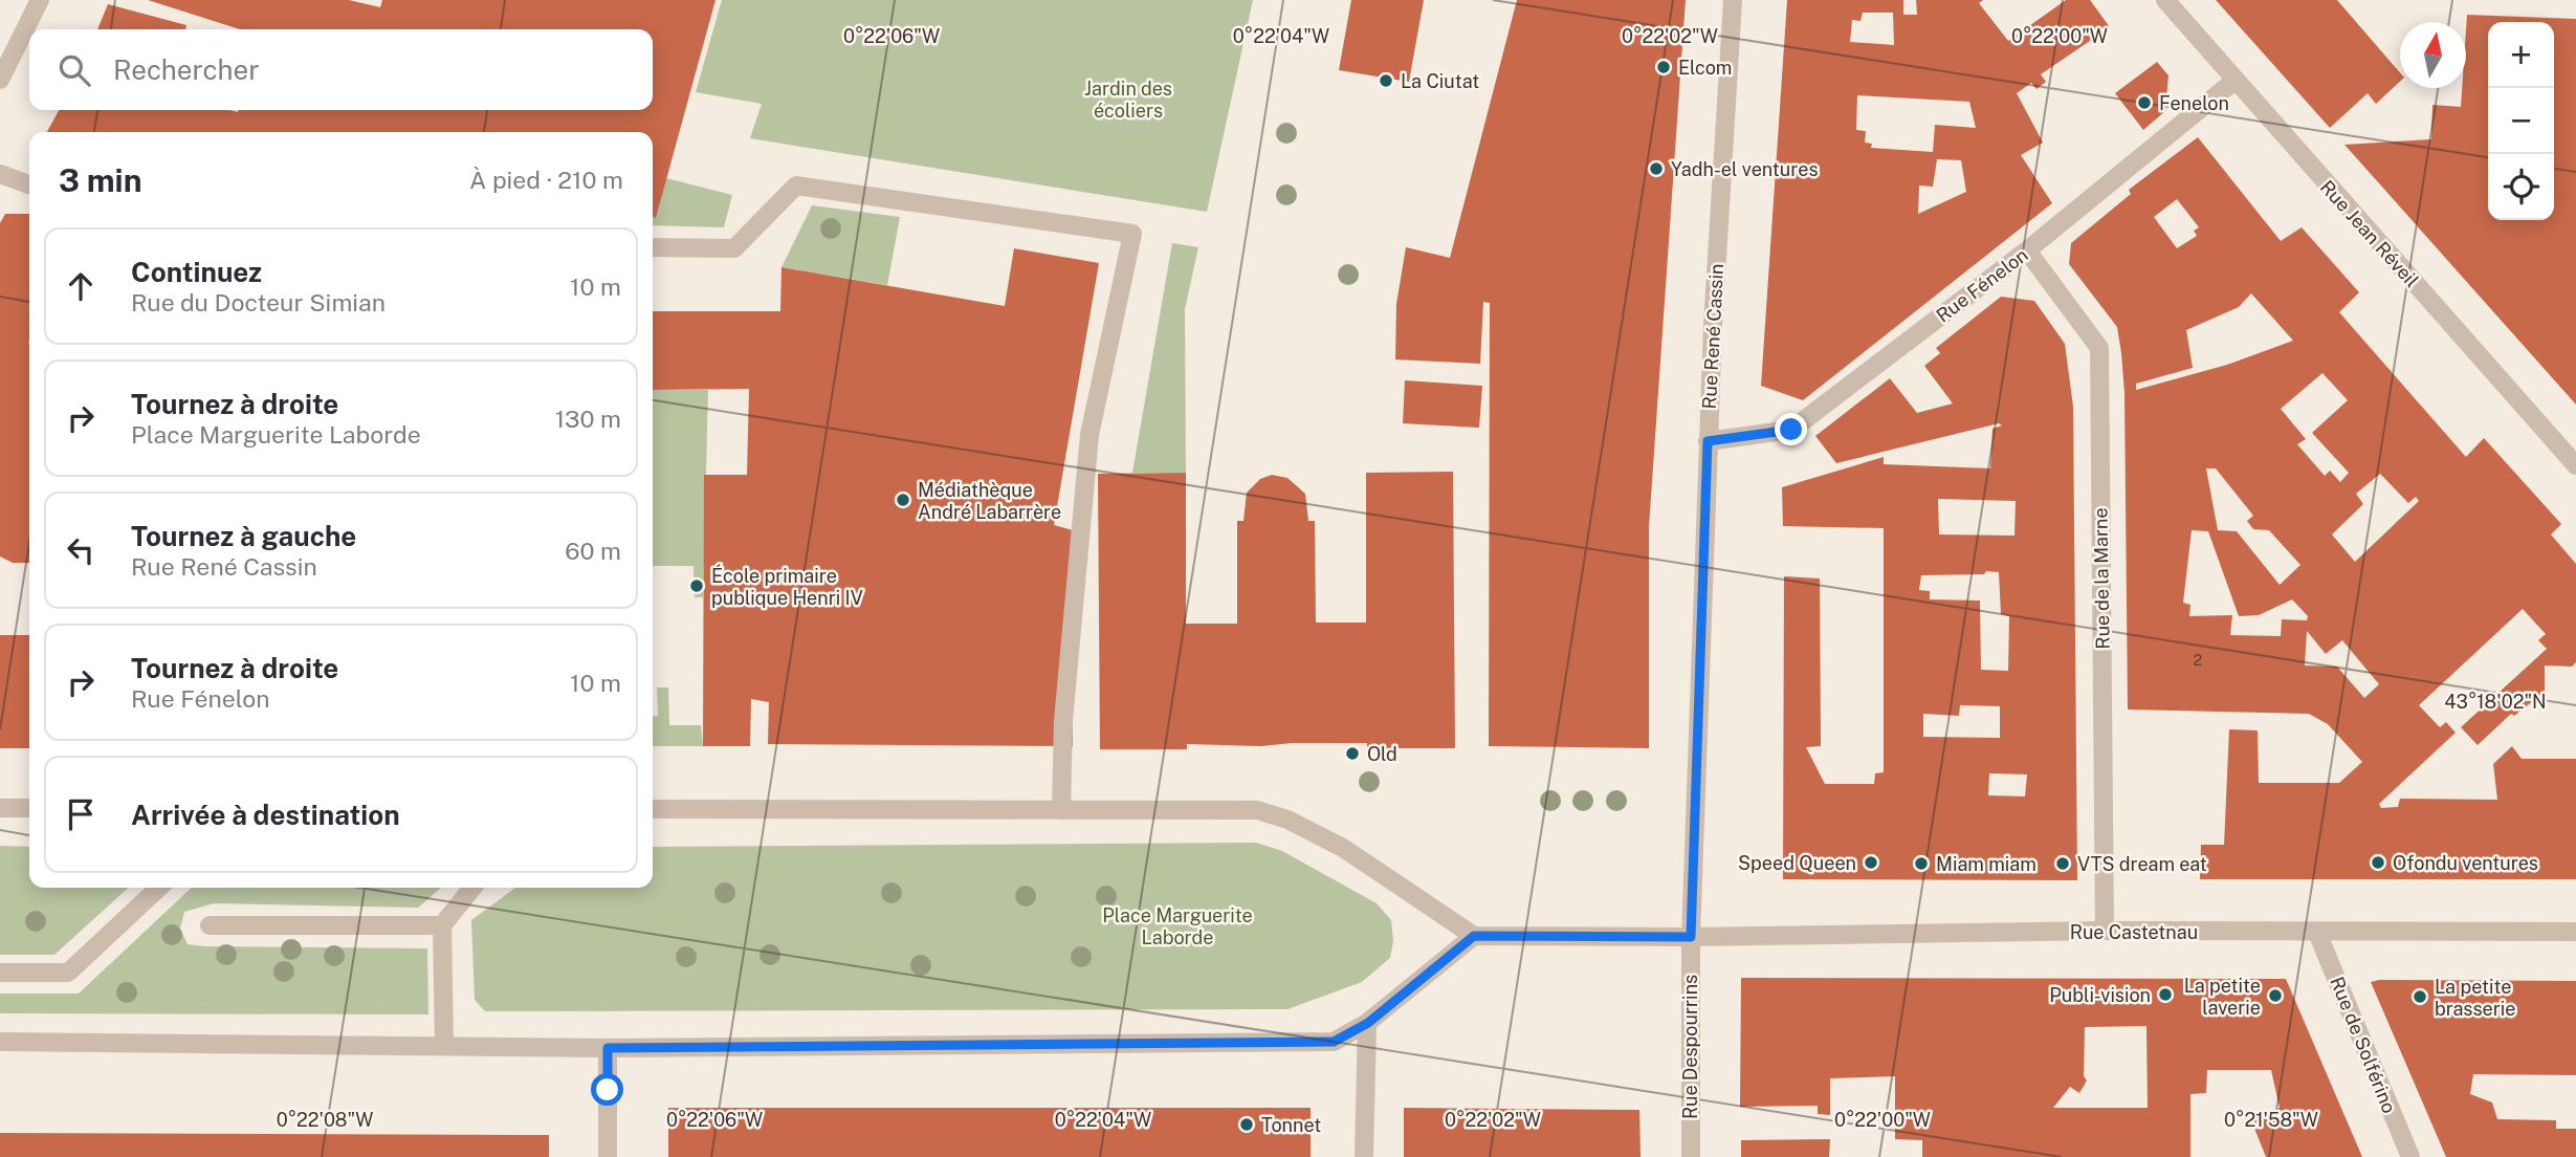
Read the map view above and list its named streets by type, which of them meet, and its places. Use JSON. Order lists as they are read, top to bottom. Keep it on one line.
{"streets":{"street":["Rue Jean Réveil","Rue Fénelon","Rue René Cassin","Rue de la Marne","Rue Castetnau","Rue de Solférino","Rue Despourrins"]},"crossings":[["Rue Jean Réveil","Rue Fénelon"],["Rue Fénelon","Rue René Cassin"],["Rue Fénelon","Rue de la Marne"],["Rue René Cassin","Rue Castetnau"],["Rue René Cassin","Rue Despourrins"],["Rue de la Marne","Rue Castetnau"],["Rue Castetnau","Rue de Solférino"],["Rue Castetnau","Rue Despourrins"]],"parks":["Jardin des écoliers","Place Marguerite Laborde"],"places":["Elcom","La Ciutat","Fenelon","Yadh-el ventures","Médiathèque André Labarrère","École primaire publique Henri IV","Old","Speed Queen","Ofondu ventures","Miam miam","VTS dream eat","Publi-vision","La petite laverie","La petite brasserie","Tonnet"],"house_numbers":["2"],"north":"top","page":{"map_buttons":["+","−"],"search":"Rechercher","heading":["3 min","À pied · 210 m"],"list":[["Continuez","Rue du Docteur Simian","10 m"],["Tournez à droite","Place Marguerite Laborde","130 m"],["Tournez à gauche","Rue René Cassin","60 m"],["Tournez à droite","Rue Fénelon","10 m"],"Arrivée à destination"]},"coordinates":["0°22'06\"W","0°22'04\"W","0°22'02\"W","0°22'00\"W","43°18'02\"N","0°22'08\"W","0°21'58\"W"]}
